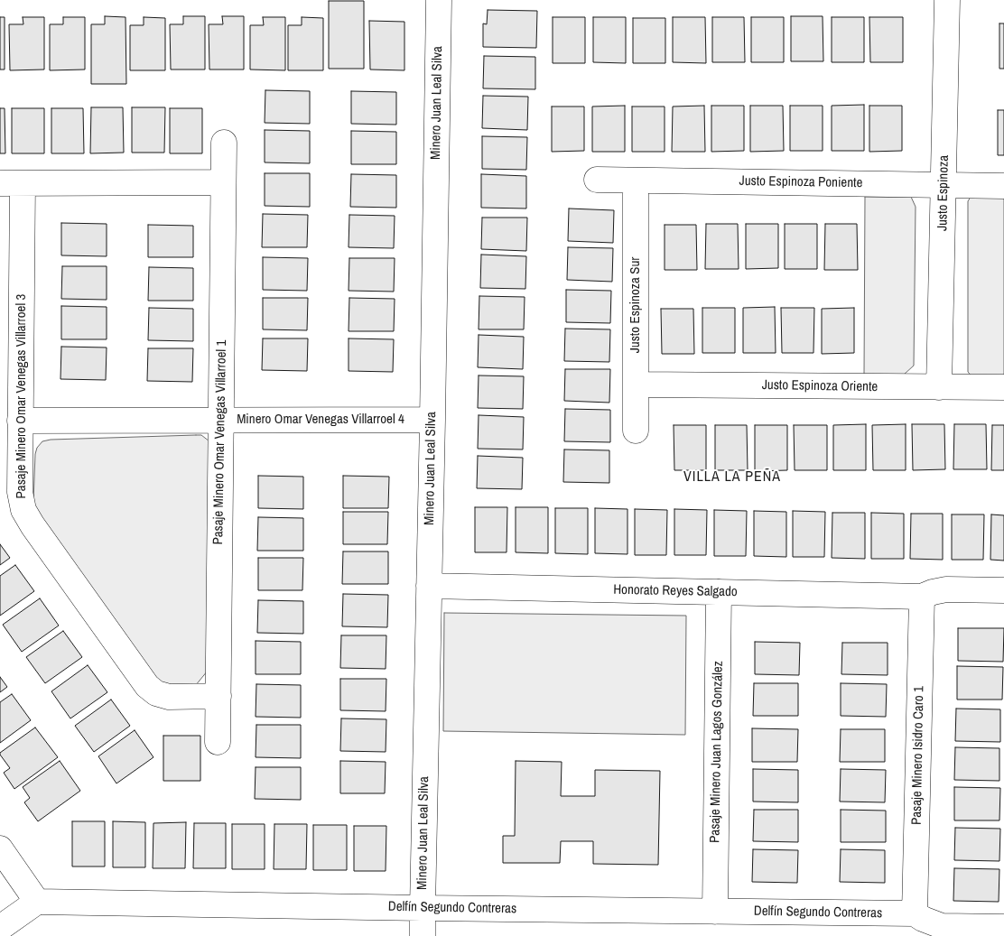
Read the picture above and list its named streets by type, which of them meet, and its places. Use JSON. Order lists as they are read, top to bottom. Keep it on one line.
{"streets":{"street":["Minero Juan Leal Silva","Justo Espinoza Poniente","Justo Espinoza","Justo Espinoza Sur","Justo Espinoza Oriente","Pasaje Minero Omar Venegas Villarroel 3","Minero Omar Venegas Villarroel 4","Pasaje Minero Omar Venegas Villarroel 1","Honorato Reyes Salgado","Pasaje Minero Juan Lagos González","Pasaje Minero Isidro Caro 1","Delfín Segundo Contreras"]},"crossings":[["Minero Juan Leal Silva","Minero Omar Venegas Villarroel 4"],["Minero Juan Leal Silva","Honorato Reyes Salgado"],["Minero Juan Leal Silva","Delfín Segundo Contreras"],["Justo Espinoza Poniente","Justo Espinoza"],["Justo Espinoza Poniente","Justo Espinoza Sur"],["Justo Espinoza","Justo Espinoza Oriente"],["Justo Espinoza Sur","Justo Espinoza Oriente"],["Pasaje Minero Omar Venegas Villarroel 3","Minero Omar Venegas Villarroel 4"],["Pasaje Minero Omar Venegas Villarroel 3","Pasaje Minero Omar Venegas Villarroel 1"],["Minero Omar Venegas Villarroel 4","Pasaje Minero Omar Venegas Villarroel 1"],["Honorato Reyes Salgado","Pasaje Minero Juan Lagos González"],["Honorato Reyes Salgado","Pasaje Minero Isidro Caro 1"],["Pasaje Minero Juan Lagos González","Delfín Segundo Contreras"],["Pasaje Minero Isidro Caro 1","Delfín Segundo Contreras"]],"districts":["VILLA LA PEÑA"]}
